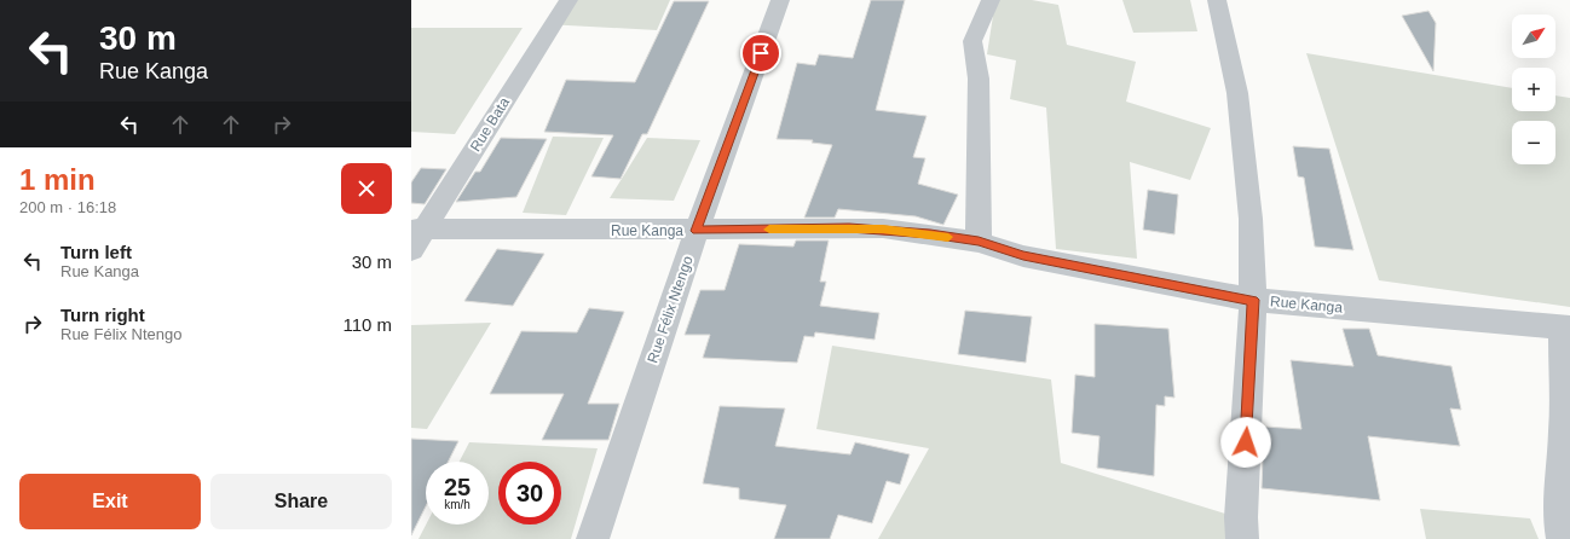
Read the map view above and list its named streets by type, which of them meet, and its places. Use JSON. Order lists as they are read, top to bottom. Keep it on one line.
{"streets":{"street":["Rue Bata","Rue Kanga","Rue Félix Ntengo"]},"crossings":[["Rue Bata","Rue Kanga"],["Rue Kanga","Rue Félix Ntengo"]],"north":"top right","page":{"turn":["30 m","Rue Kanga"],"map_buttons":["+","−"],"heading":["1 min","200 m · 16:18"],"list":[{"name":"Turn left","note":"Rue Kanga","value":"30 m"},{"name":"Turn right","note":"Rue Félix Ntengo","value":"110 m"}],"speed":"25 km/h","limit":"30","buttons":["Exit","Share"]}}
